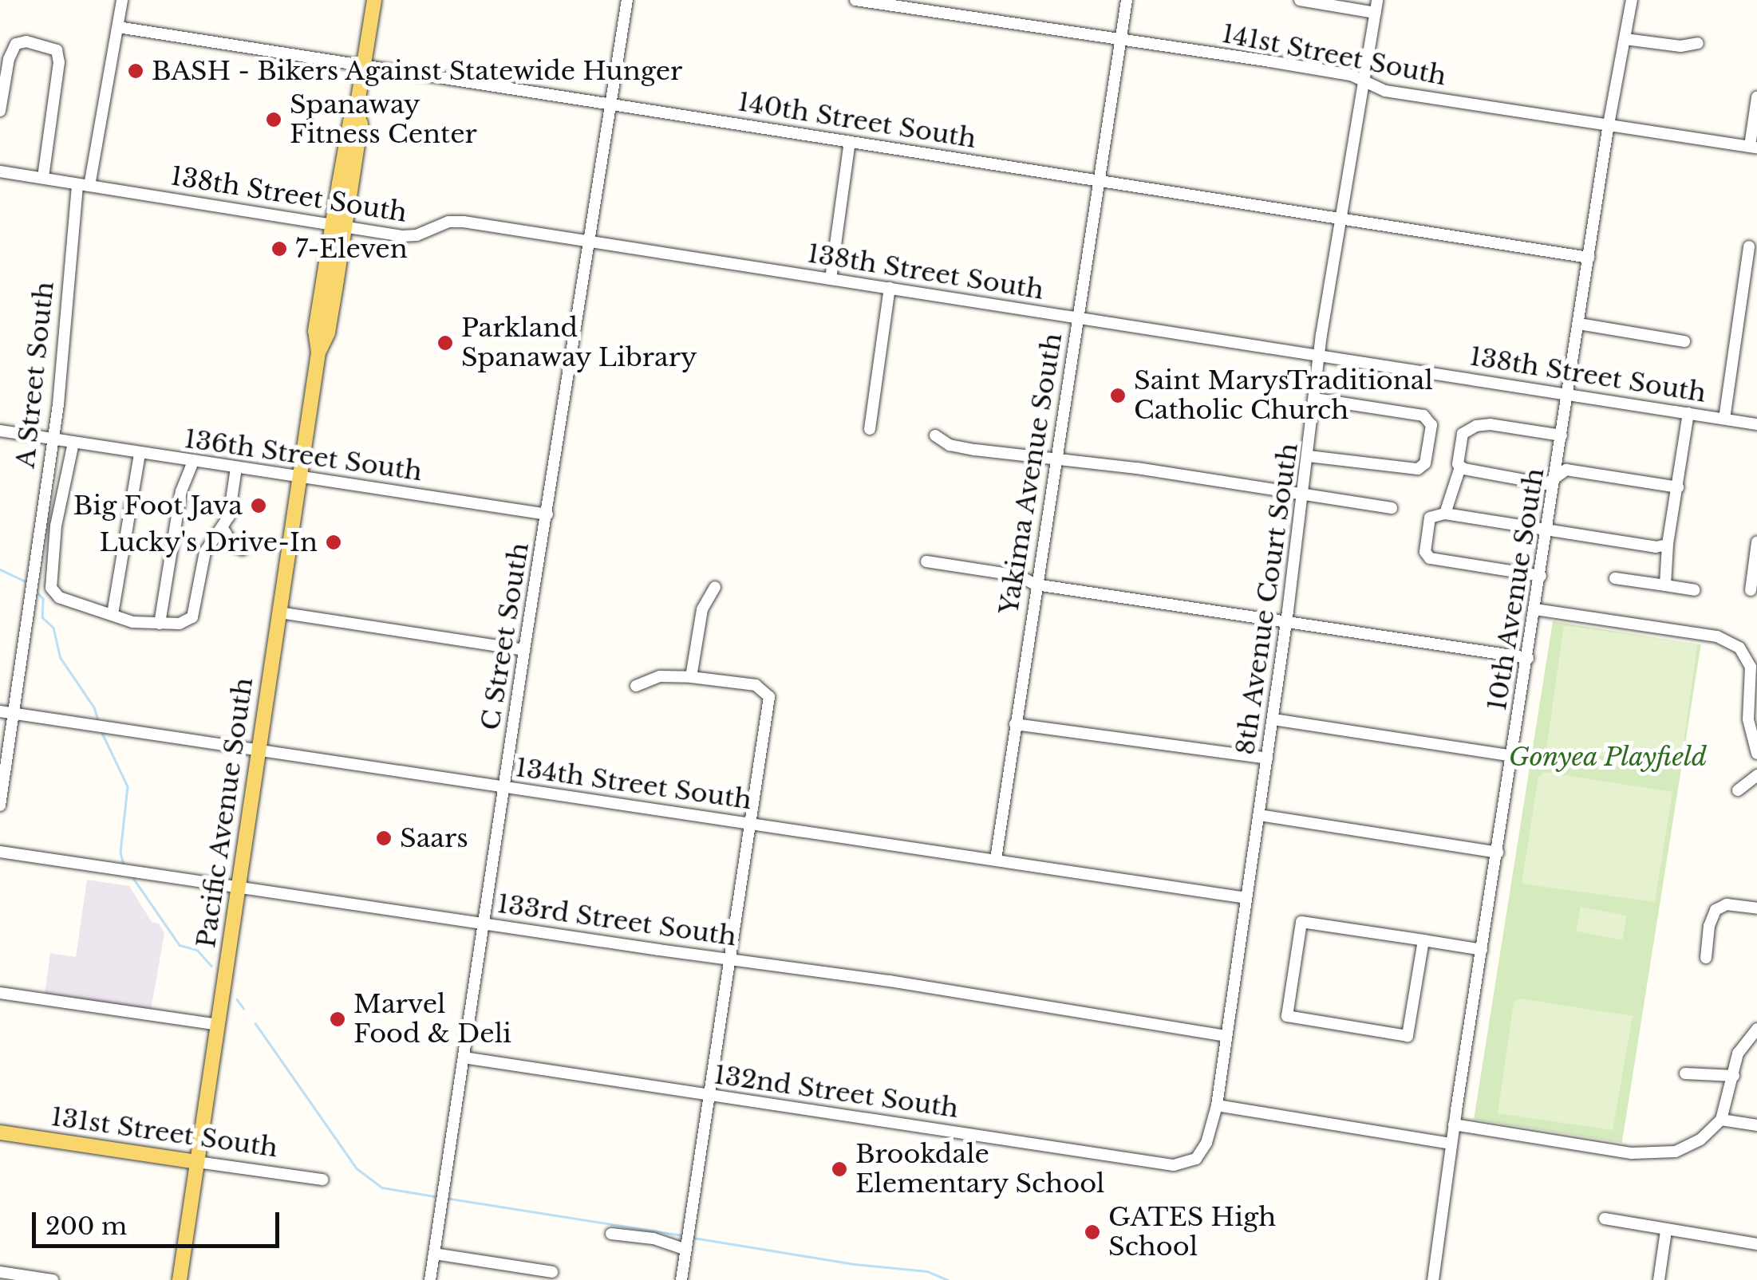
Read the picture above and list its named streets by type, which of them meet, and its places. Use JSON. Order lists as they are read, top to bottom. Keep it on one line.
{"streets":{"main road":["Pacific Avenue South","131st Street South"],"street":["141st Street South","140th Street South","138th Street South","A Street South","136th Street South","Yakima Avenue South","10th Avenue South","8th Avenue Court South","C Street South","134th Street South","133rd Street South","132nd Street South"]},"crossings":[["141st Street South","Yakima Avenue South"],["141st Street South","10th Avenue South"],["141st Street South","8th Avenue Court South"],["140th Street South","A Street South"],["140th Street South","Yakima Avenue South"],["140th Street South","10th Avenue South"],["140th Street South","8th Avenue Court South"],["140th Street South","C Street South"],["140th Street South","Pacific Avenue South"],["138th Street South","A Street South"],["138th Street South","Yakima Avenue South"],["138th Street South","10th Avenue South"],["138th Street South","8th Avenue Court South"],["138th Street South","C Street South"],["138th Street South","Pacific Avenue South"],["A Street South","136th Street South"],["A Street South","134th Street South"],["136th Street South","C Street South"],["136th Street South","Pacific Avenue South"],["Yakima Avenue South","134th Street South"],["8th Avenue Court South","134th Street South"],["8th Avenue Court South","133rd Street South"],["8th Avenue Court South","132nd Street South"],["C Street South","134th Street South"],["C Street South","133rd Street South"],["C Street South","132nd Street South"],["134th Street South","Pacific Avenue South"],["Pacific Avenue South","133rd Street South"],["Pacific Avenue South","131st Street South"]],"parks":["Gonyea Playfield"],"places":["BASH - Bikers Against Statewide Hunger","Spanaway Fitness Center","7-Eleven","Parkland Spanaway Library","Saint MarysTraditional Catholic Church","Big Foot Java","Lucky's Drive-In","Saars","Marvel Food & Deli","Brookdale Elementary School","GATES High School"],"scale_bar":"200 m"}
